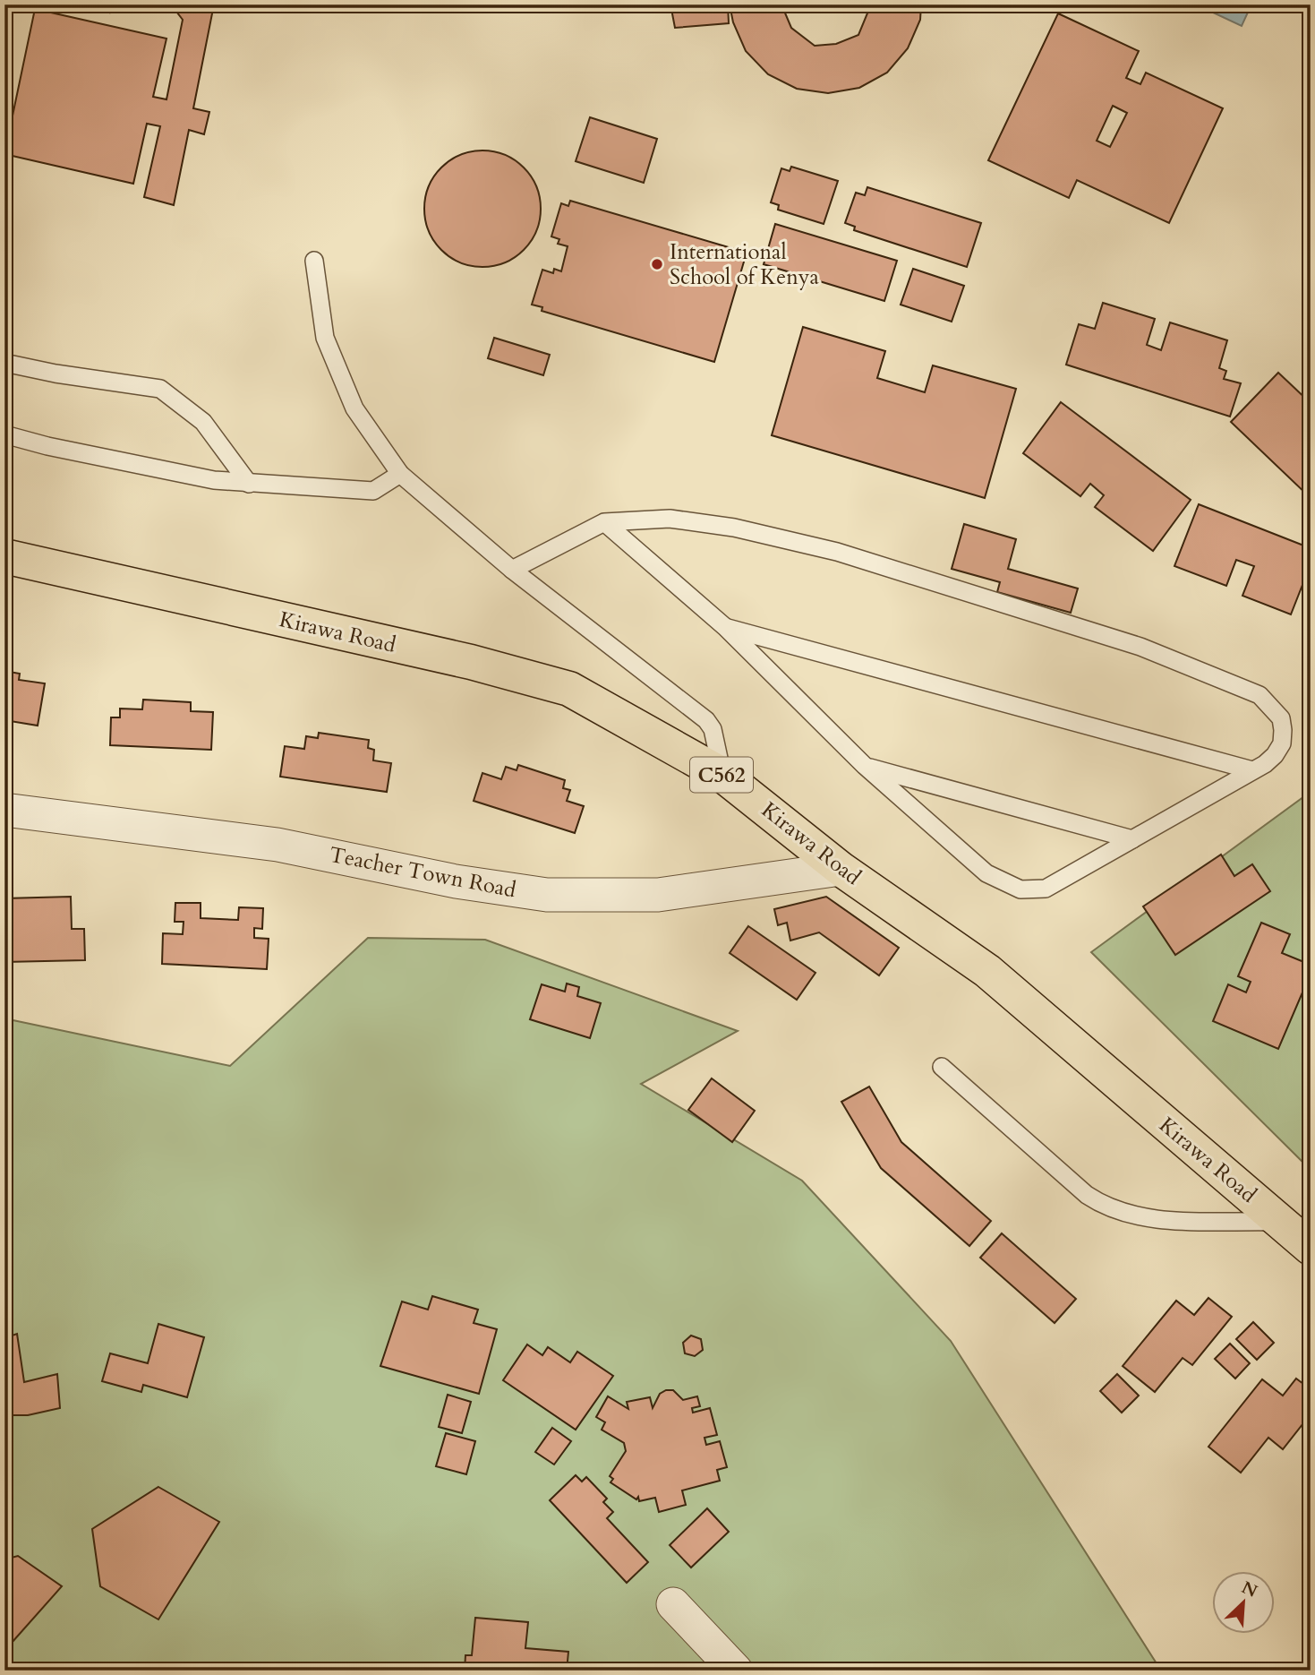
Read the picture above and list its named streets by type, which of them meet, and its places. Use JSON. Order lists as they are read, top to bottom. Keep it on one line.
{"streets":{"main road":["Kirawa Road","C562"],"street":["Teacher Town Road"]},"crossings":[["Kirawa Road","Teacher Town Road"]],"places":["International School of Kenya"],"north":"top right"}
